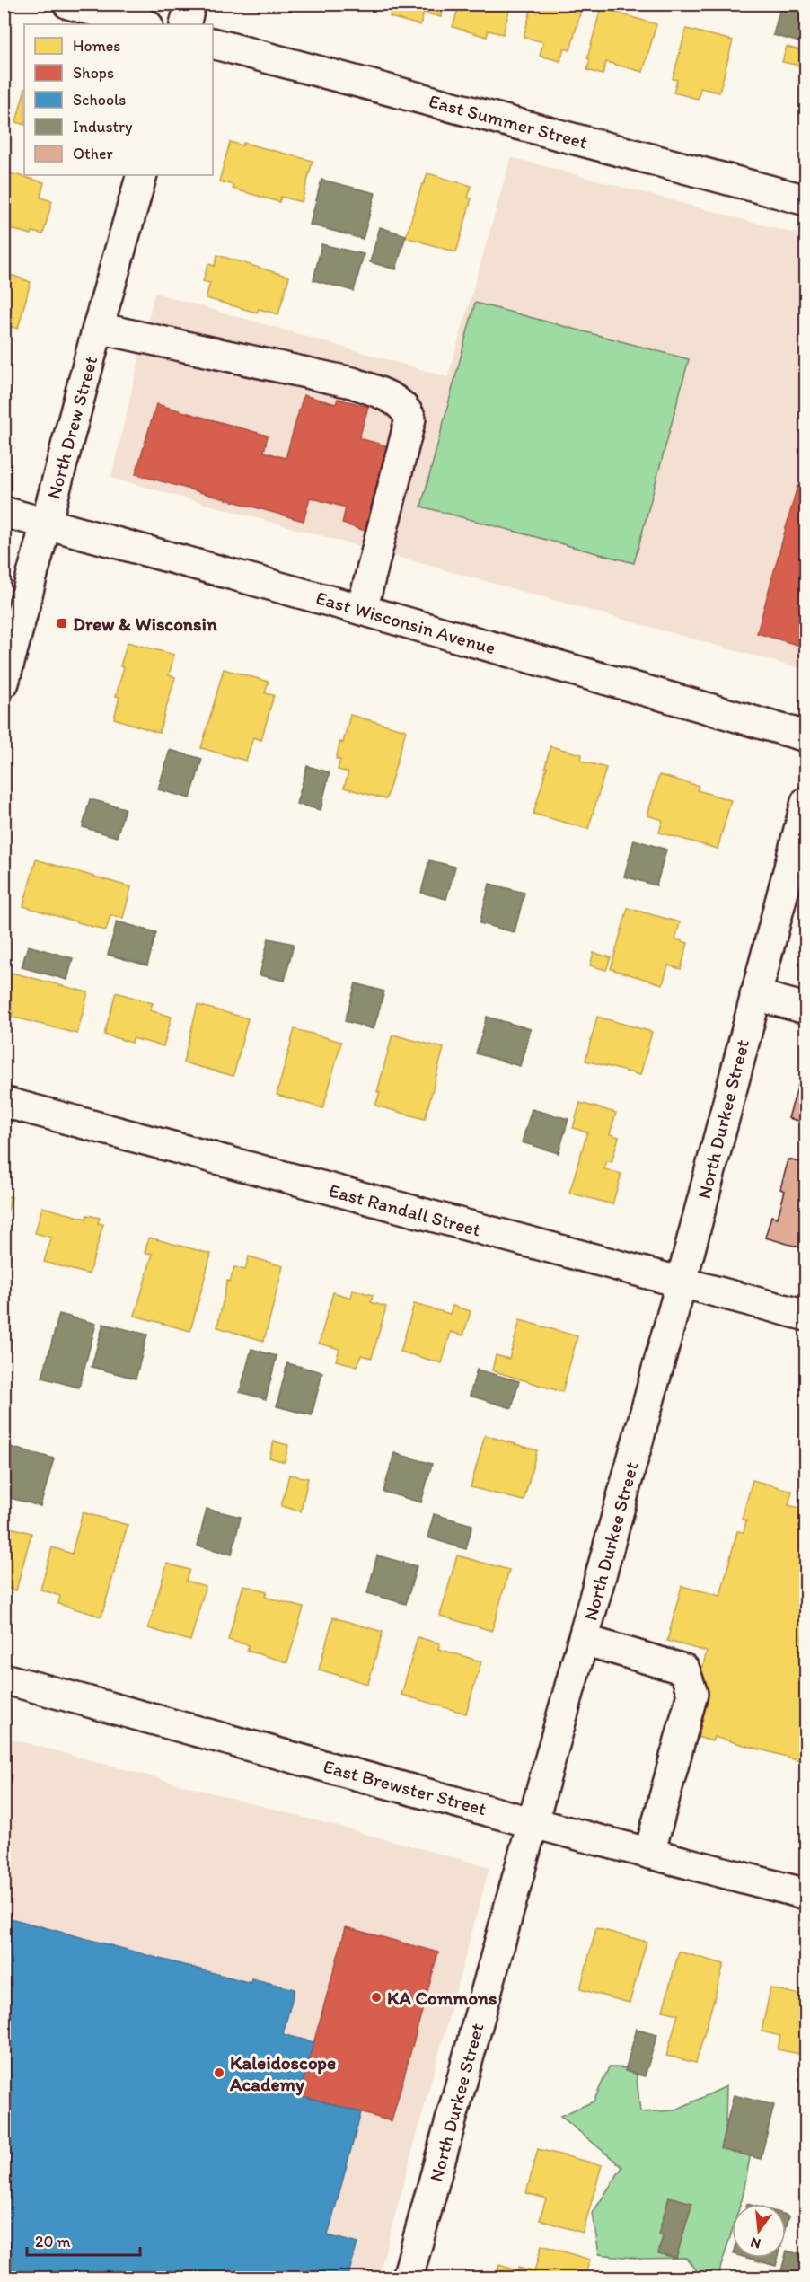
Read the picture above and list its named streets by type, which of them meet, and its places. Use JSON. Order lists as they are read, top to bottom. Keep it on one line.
{"streets":{"street":["East Summer Street","North Drew Street","East Wisconsin Avenue","North Durkee Street","East Randall Street","East Brewster Street"]},"crossings":[["North Drew Street","East Wisconsin Avenue"],["North Durkee Street","East Randall Street"],["North Durkee Street","East Brewster Street"]],"places":{"transit":["Drew & Wisconsin"],"other":["KA Commons","Kaleidoscope Academy"]},"legend":["Homes","Shops","Schools","Industry","Other"],"scale_bar":"20 m","north":"bottom"}
